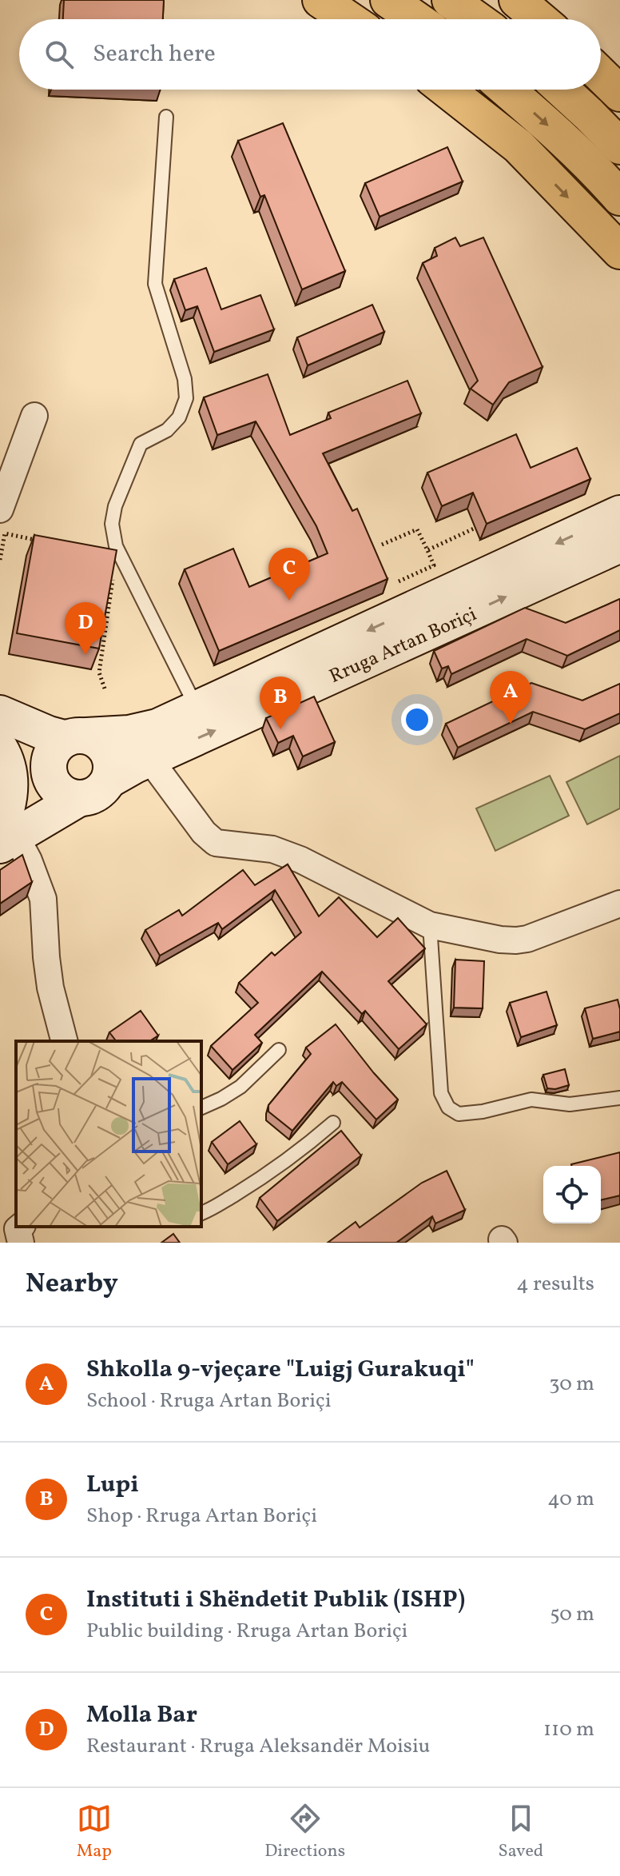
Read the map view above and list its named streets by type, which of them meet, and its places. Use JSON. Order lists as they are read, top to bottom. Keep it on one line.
{"streets":{"main road":["Rruga Artan Boriçi"]},"page":{"search":"Search here","pins":["C","D","A","B"],"heading":["Nearby","4 results"],"list":[{"mark":"A","name":"Shkolla 9-vjeçare \"Luigj Gurakuqi\"","note":"School · Rruga Artan Boriçi","value":"30 m"},{"mark":"B","name":"Lupi","note":"Shop · Rruga Artan Boriçi","value":"40 m"},{"mark":"C","name":"Instituti i Shëndetit Publik (ISHP)","note":"Public building · Rruga Artan Boriçi","value":"50 m"},{"mark":"D","name":"Molla Bar","note":"Restaurant · Rruga Aleksandër Moisiu","value":"110 m"}],"nav":["Map","Directions","Saved"]}}
